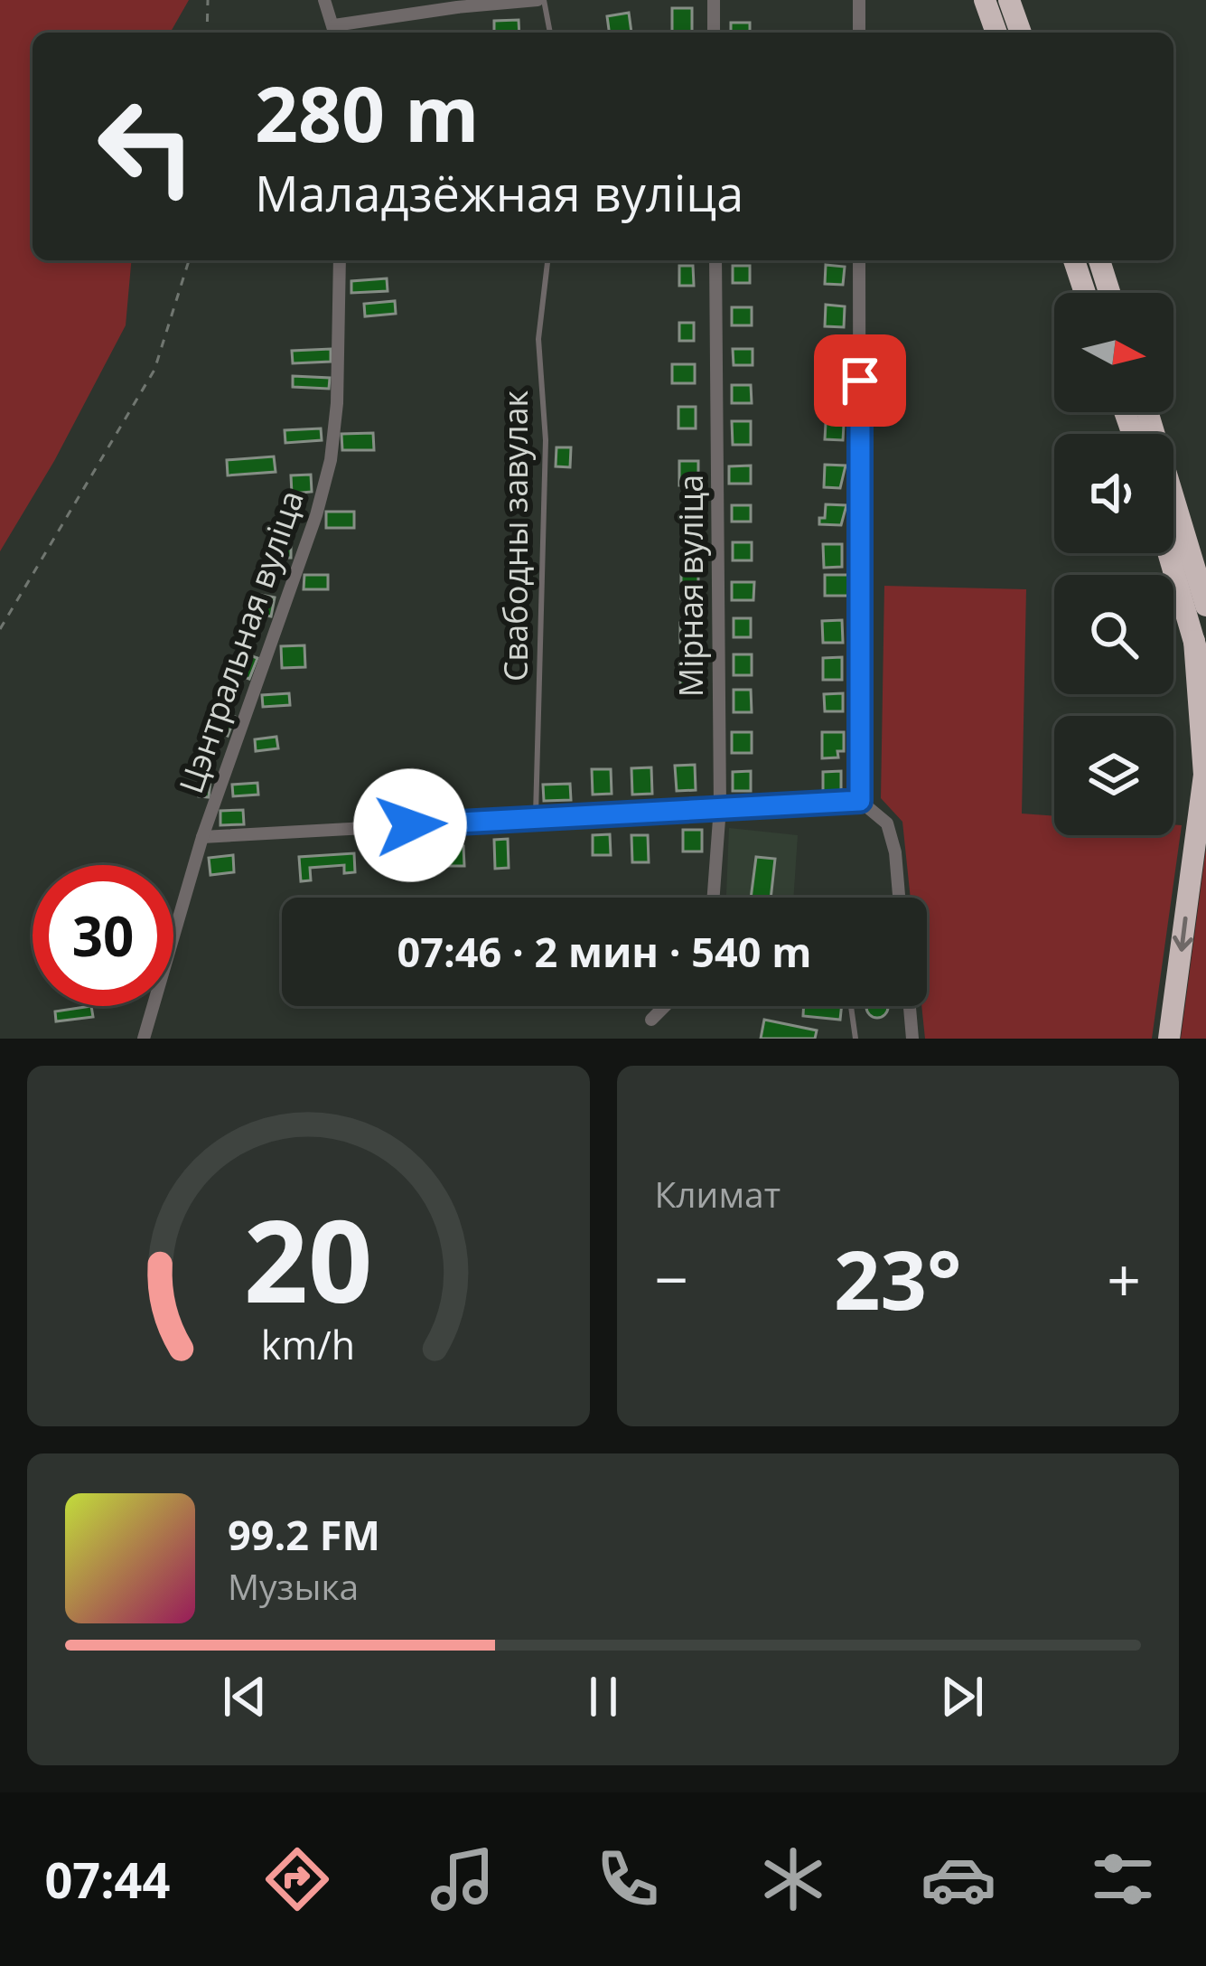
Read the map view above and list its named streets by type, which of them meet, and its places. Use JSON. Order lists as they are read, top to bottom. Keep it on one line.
{"streets":{"street":["Мірная вуліца","Цэнтральная вуліца"],"lane":["Свабодны завулак"]},"north":"right","page":{"turn":["280 m","Маладзёжная вуліца"],"limit":"30","trip":"07:46 · 2 мин · 540 m","tile":"Климат","heat":["−","23°","+"],"song":["99.2 FM","Музыка"],"tabs":"07:44","gauge":["20","km/h"]}}
